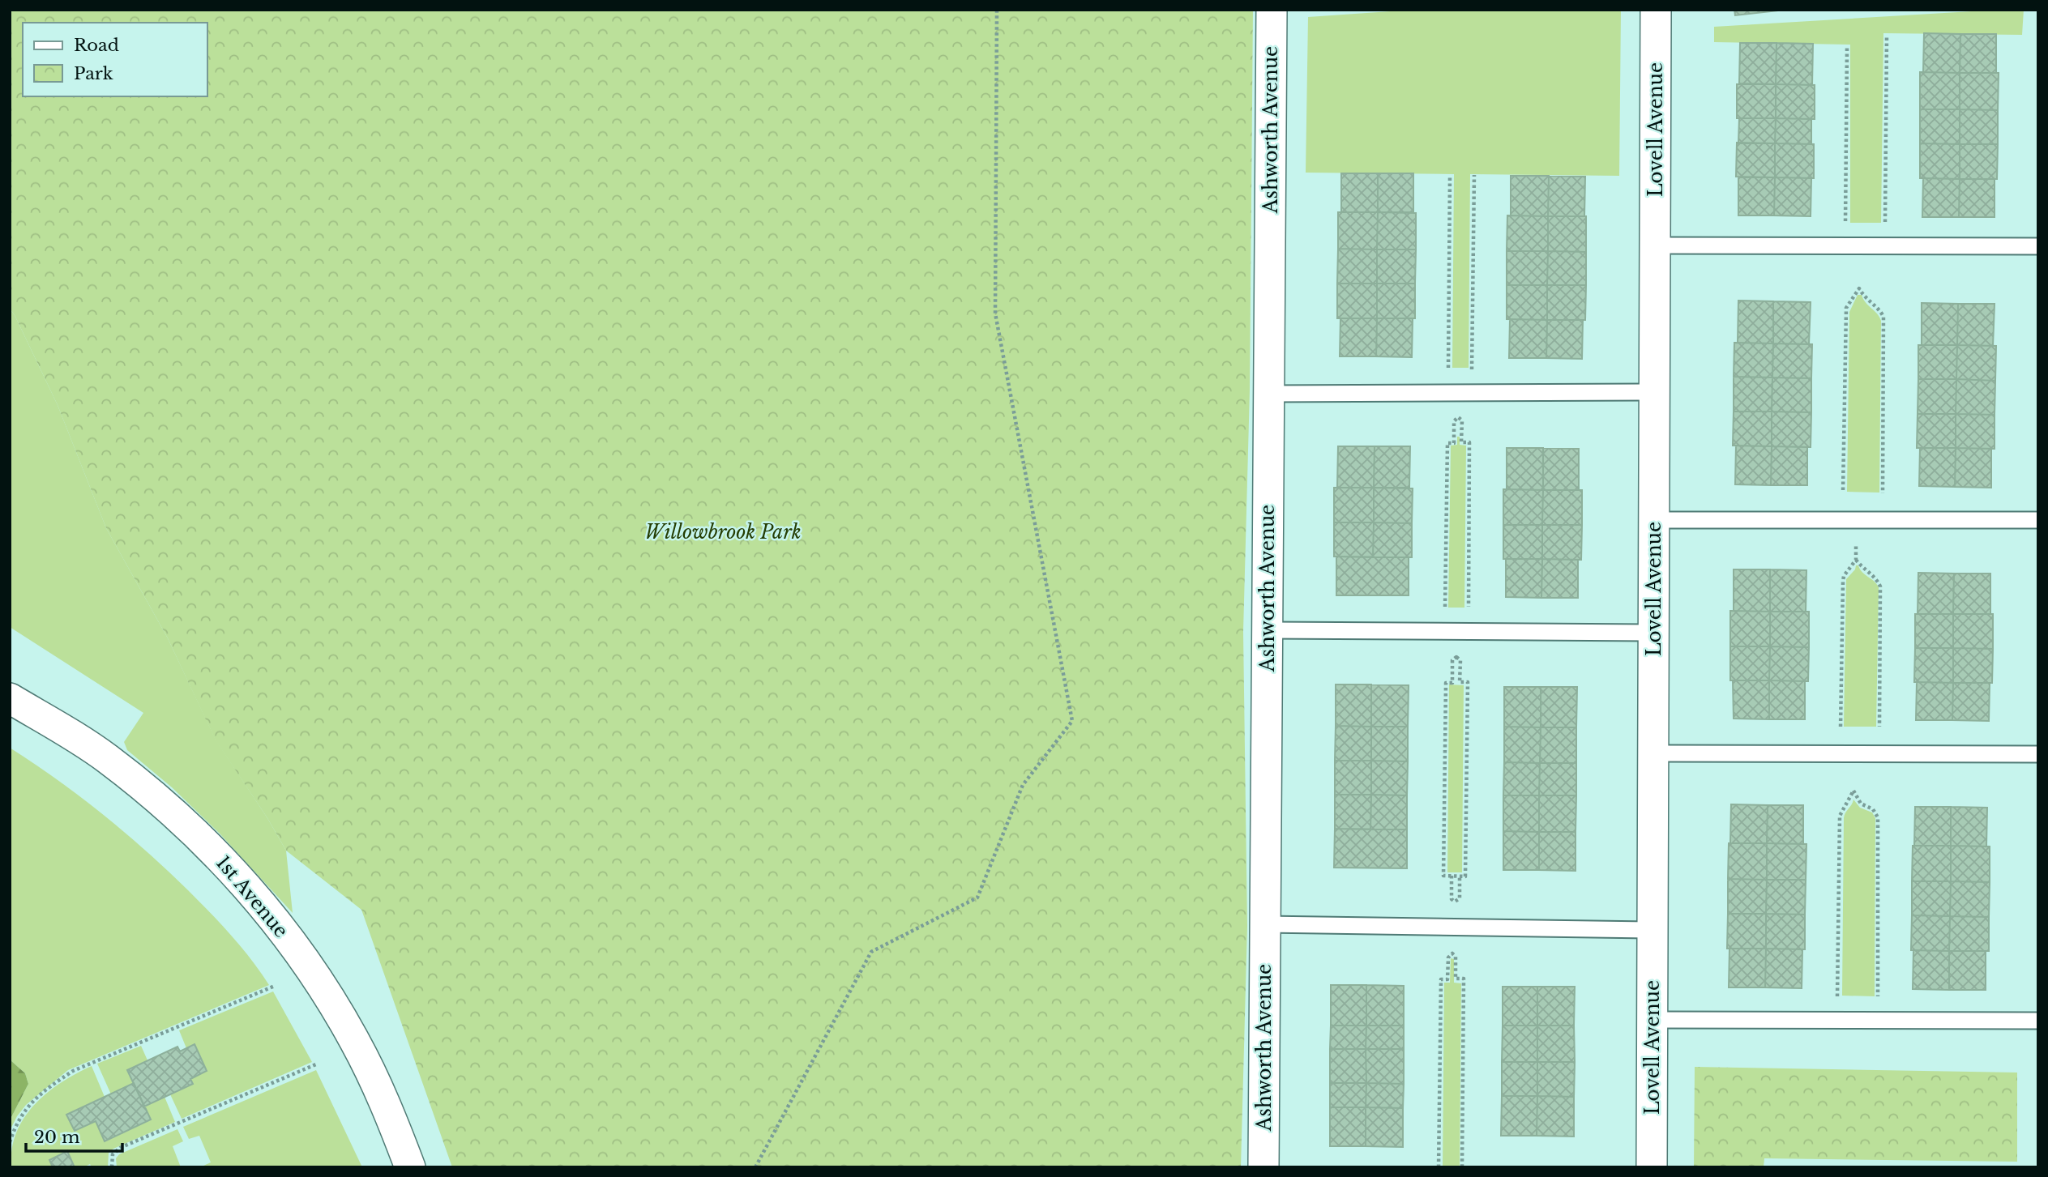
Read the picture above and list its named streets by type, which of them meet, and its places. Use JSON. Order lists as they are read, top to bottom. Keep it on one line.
{"streets":{"street":["Ashworth Avenue","Lovell Avenue","1st Avenue"]},"parks":["Willowbrook Park"],"legend":["Road","Park"],"scale_bar":"20 m"}
